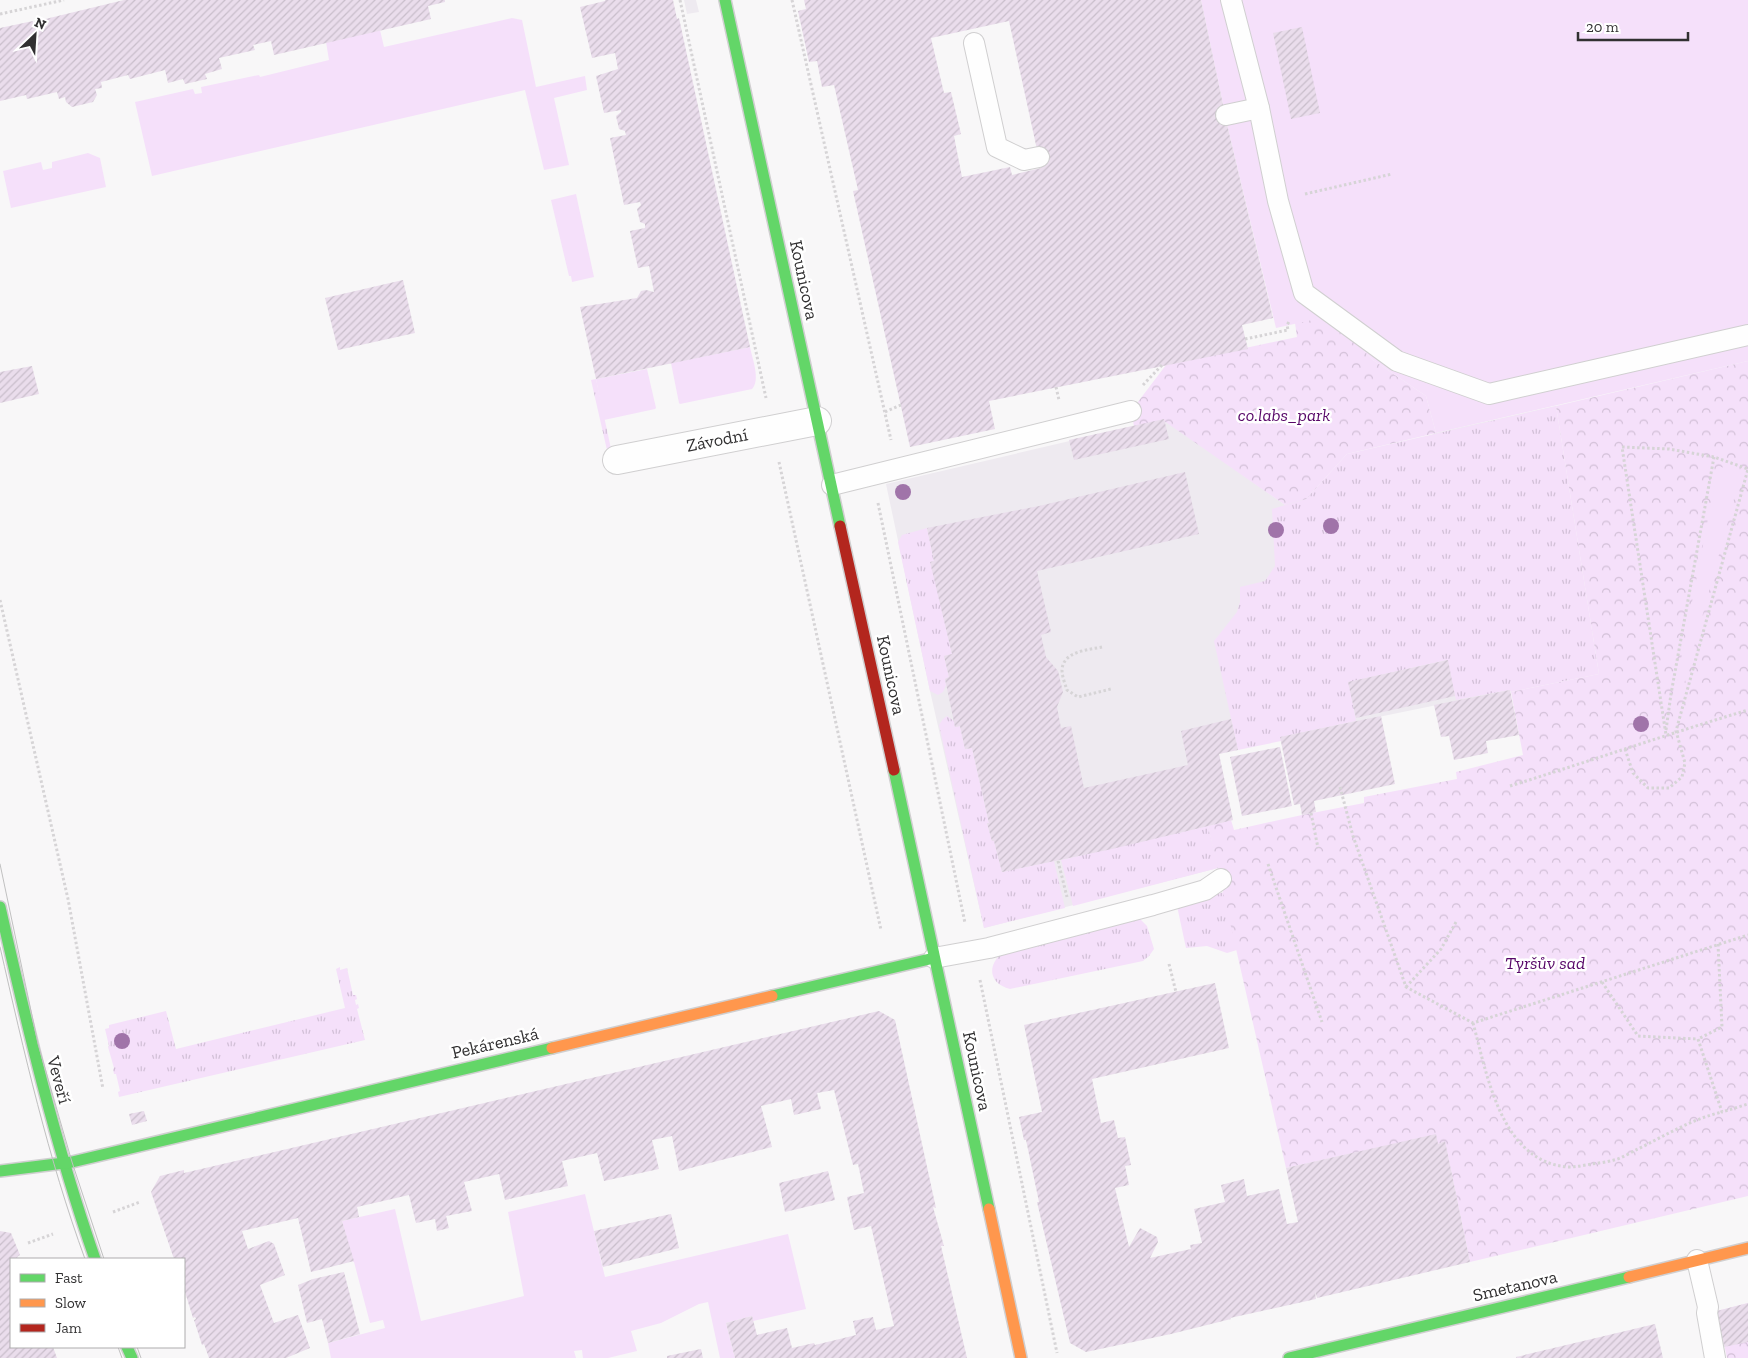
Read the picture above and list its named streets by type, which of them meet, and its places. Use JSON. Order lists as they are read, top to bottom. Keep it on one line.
{"streets":{"street":["Kounicova","Závodní","Pekárenská","Veveří","Smetanova"]},"crossings":[["Kounicova","Závodní"],["Kounicova","Pekárenská"],["Pekárenská","Veveří"]],"parks":["co.labs_park","Tyršův sad"],"legend":["Fast","Slow","Jam"],"scale_bar":"20 m","north":"top right"}
